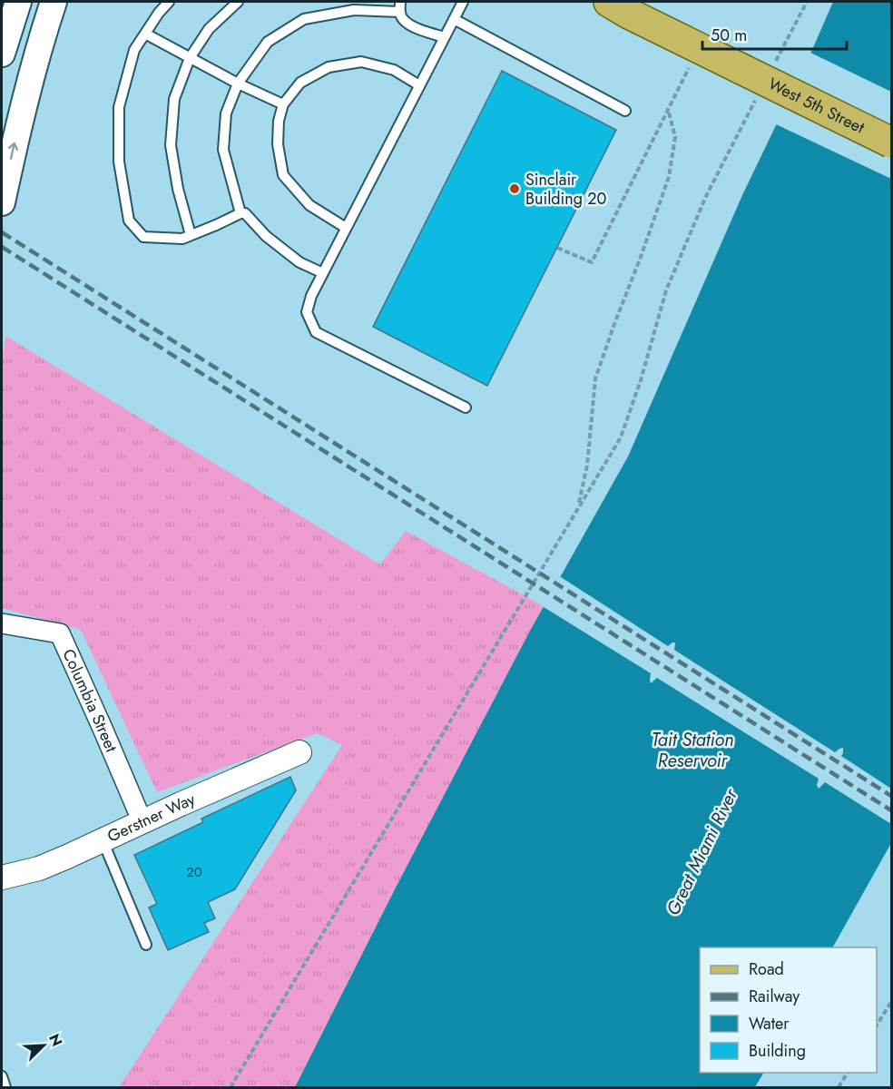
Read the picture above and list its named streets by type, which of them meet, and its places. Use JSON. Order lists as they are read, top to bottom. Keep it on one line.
{"streets":{"main road":["West 5th Street"],"street":["Columbia Street","Gerstner Way"]},"crossings":[["Columbia Street","Gerstner Way"]],"water":["Tait Station Reservoir","Great Miami River"],"places":["Sinclair Building 20"],"house_numbers":["20"],"legend":["Road","Railway","Water","Building"],"scale_bar":"50 m","north":"top right"}
